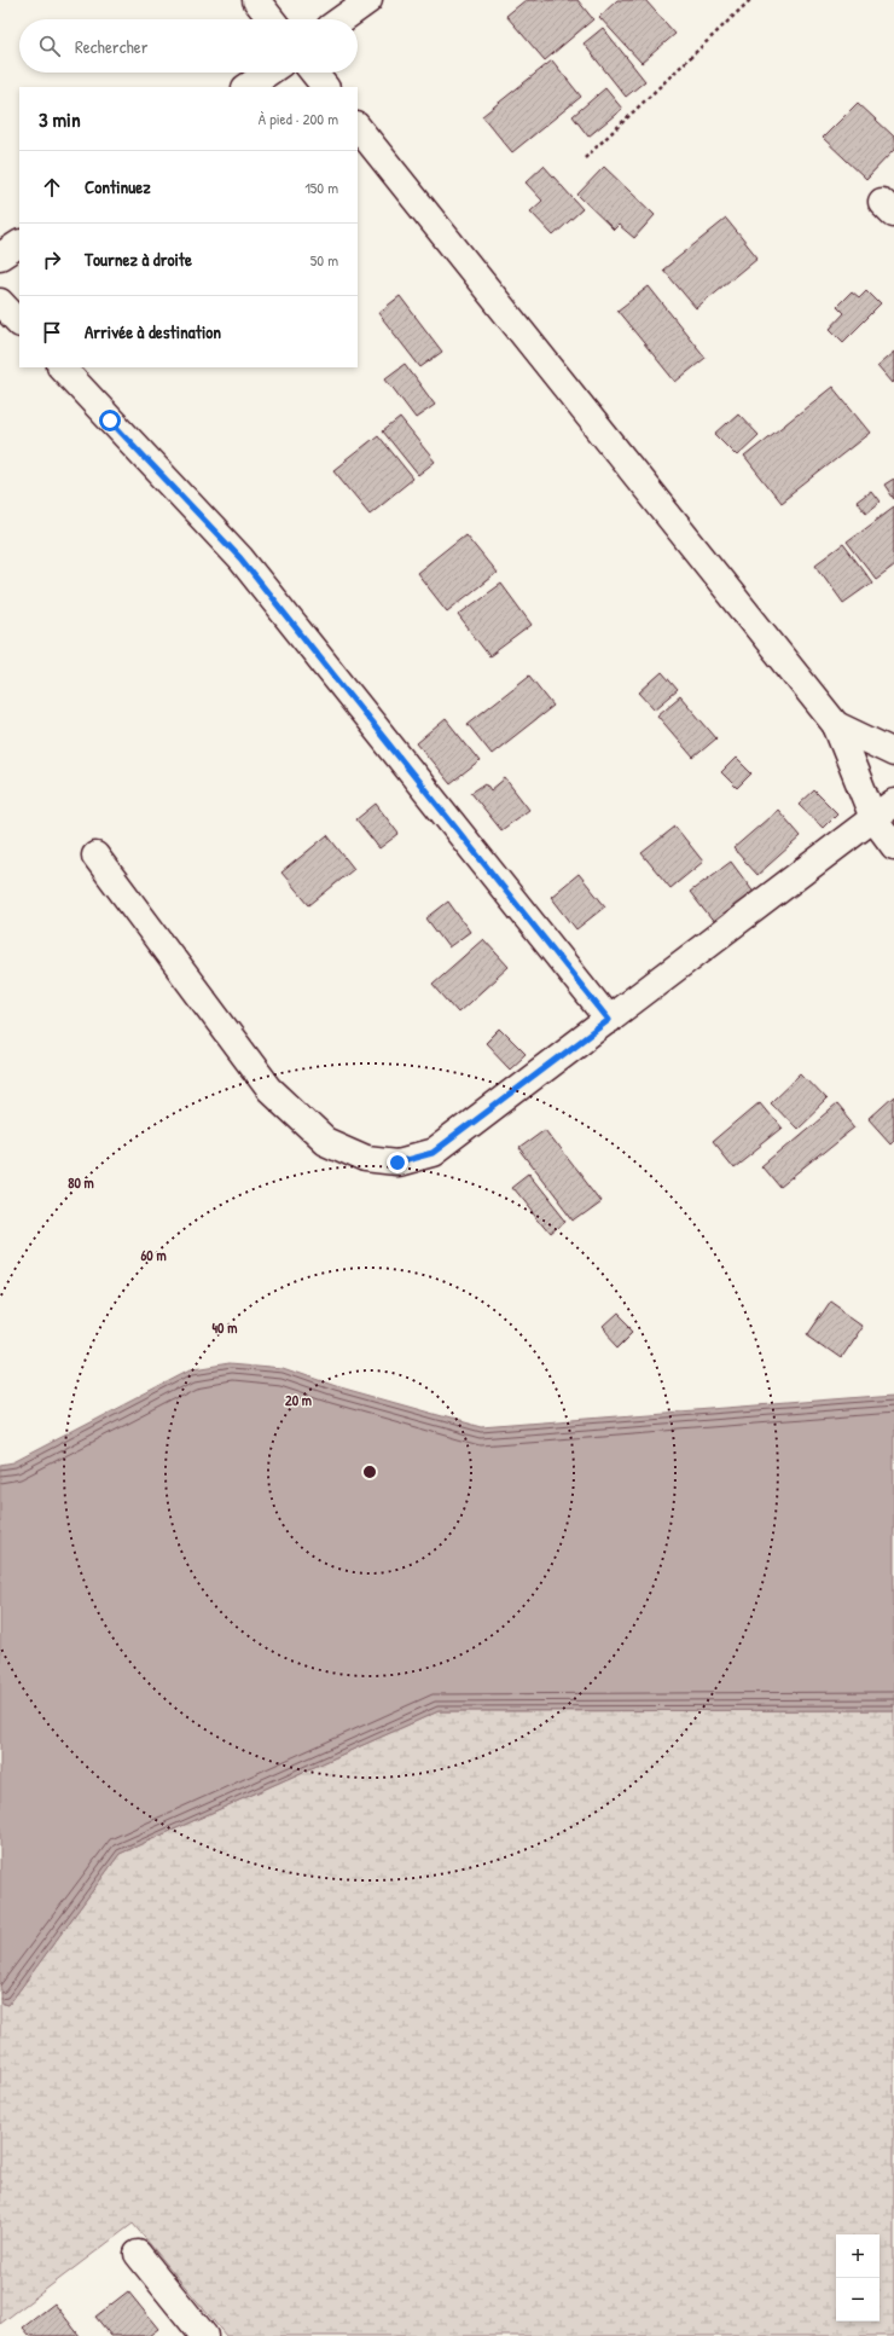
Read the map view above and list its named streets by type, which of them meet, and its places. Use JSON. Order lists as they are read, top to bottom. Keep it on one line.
{"page":{"search":"Rechercher","heading":["3 min","À pied · 200 m"],"list":[["Continuez","150 m"],["Tournez à droite","50 m"],"Arrivée à destination"],"map_buttons":["+","−"]},"rings":["80 m","60 m","40 m","20 m"]}
